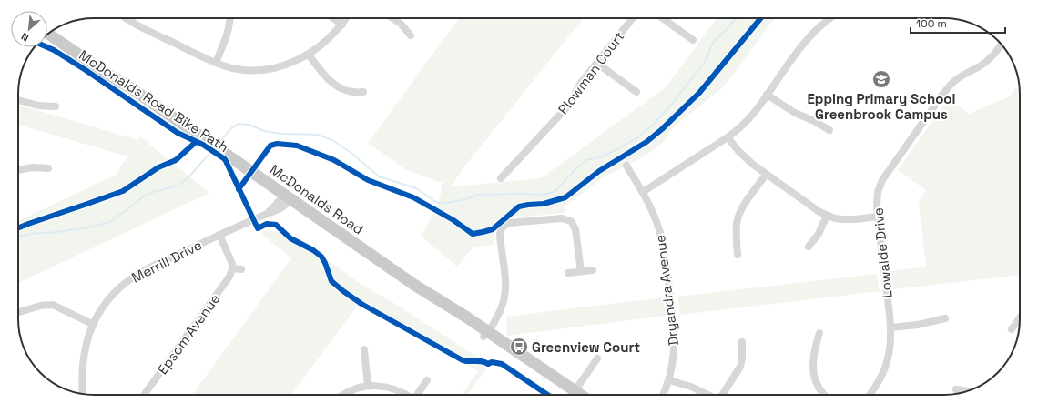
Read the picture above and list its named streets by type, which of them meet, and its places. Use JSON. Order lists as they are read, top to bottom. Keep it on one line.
{"streets":{"main road":["McDonalds Road"],"street":["Plowman Court","Lowalde Drive","Merrill Drive","Dryandra Avenue","Epsom Avenue"],"cycle path":["McDonalds Road Bike Path"]},"crossings":[["McDonalds Road","Merrill Drive"]],"places":{"school or university":["Epping Primary School Greenbrook Campus"],"bus stop":["Greenview Court"]},"scale_bar":"100 m","north":"bottom left"}
